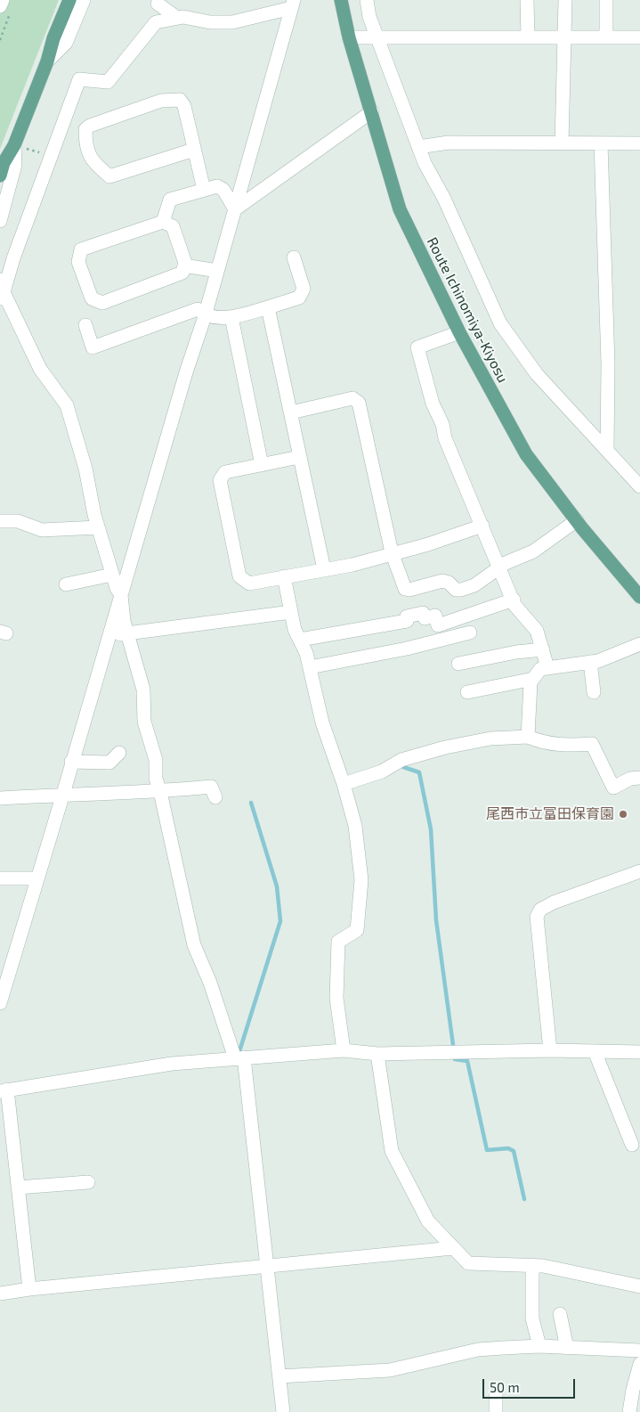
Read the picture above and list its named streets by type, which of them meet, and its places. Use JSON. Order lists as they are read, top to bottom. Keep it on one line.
{"streets":{"main road":["Route Ichinomiya-Kiyosu"]},"places":["尾西市立富田保育園"],"scale_bar":"50 m"}
